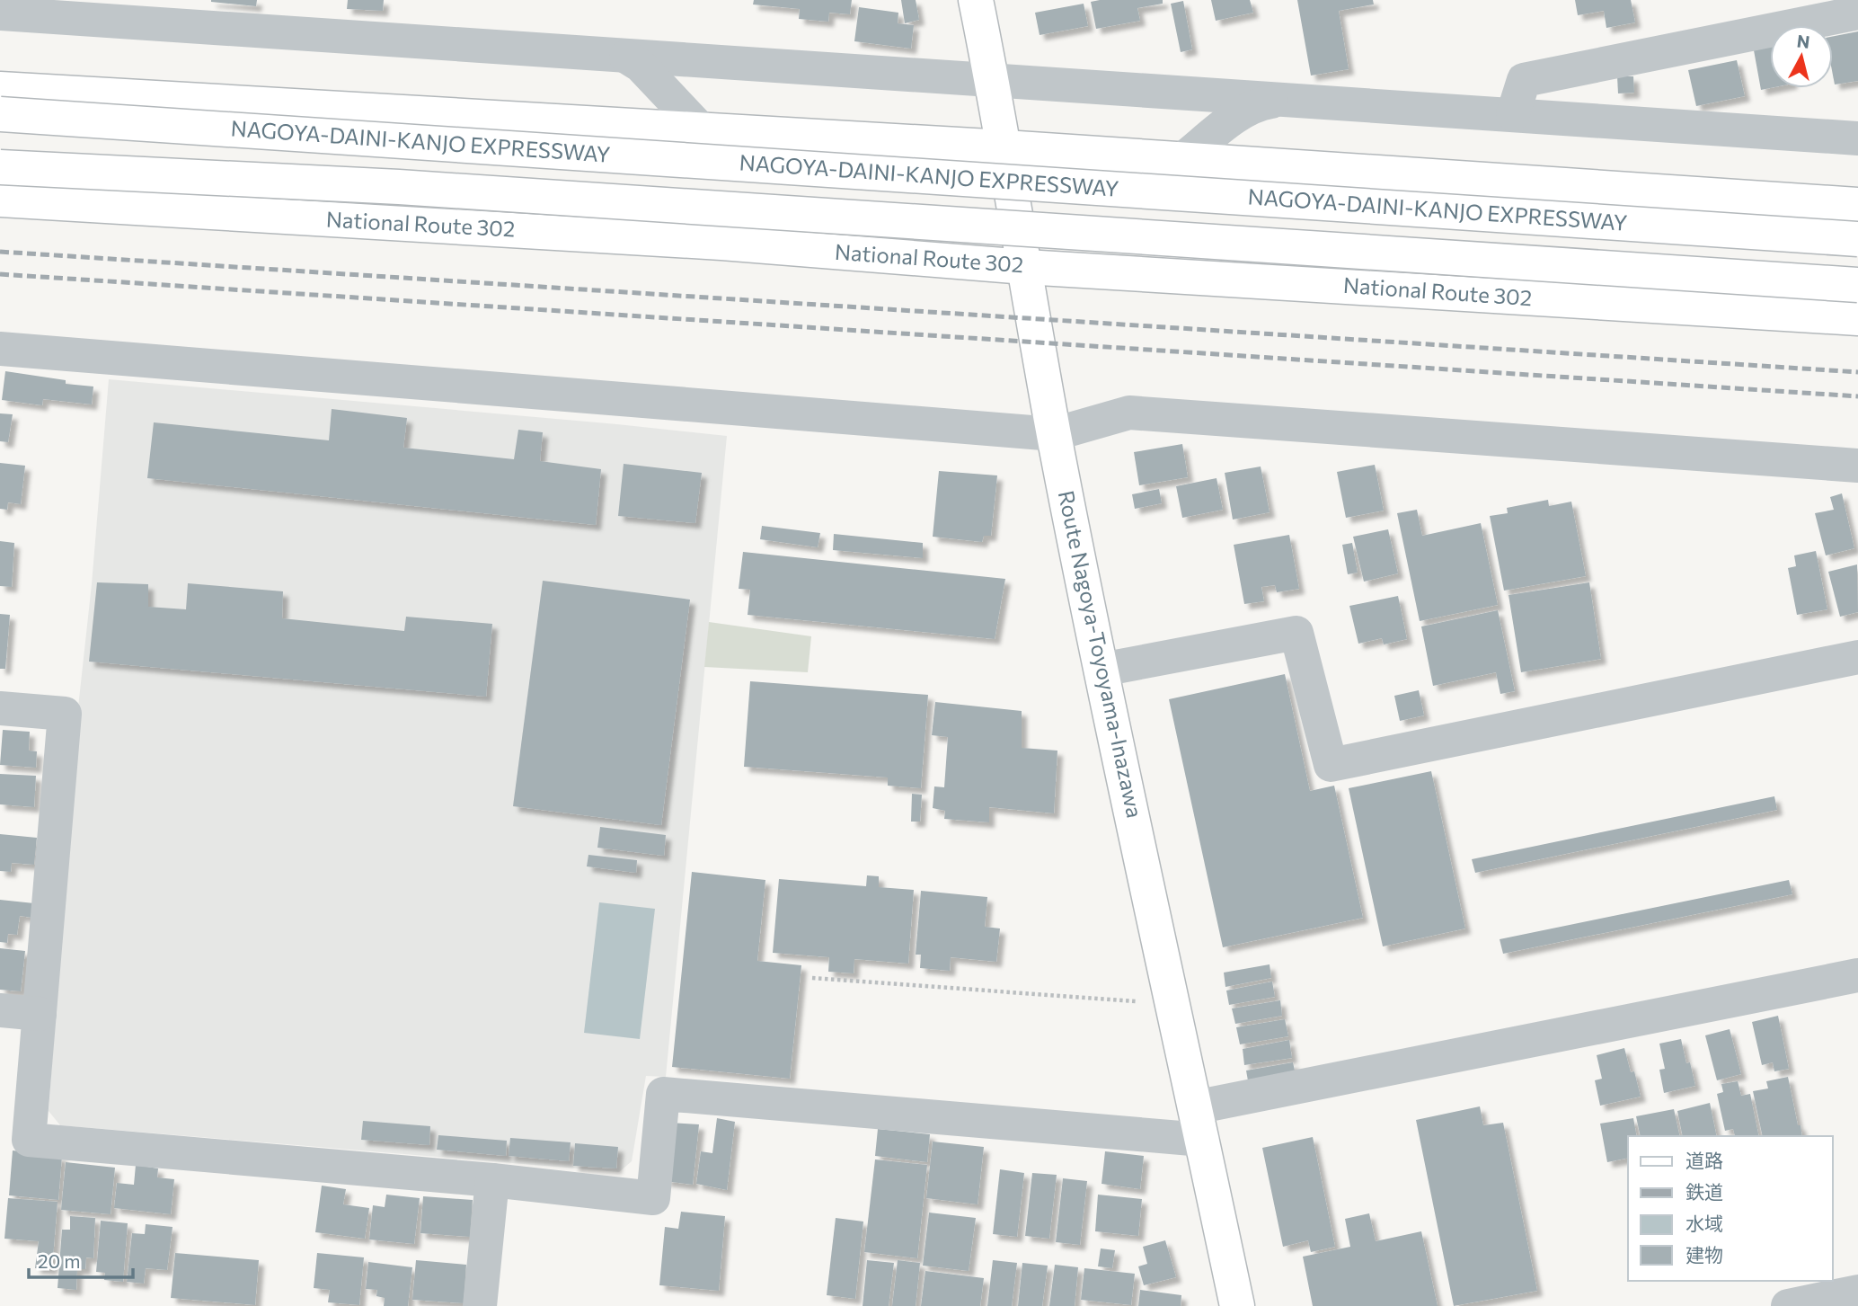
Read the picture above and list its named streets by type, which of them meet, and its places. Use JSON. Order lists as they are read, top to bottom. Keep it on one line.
{"streets":{"main road":["NAGOYA-DAINI-KANJO EXPRESSWAY","National Route 302","Route Nagoya-Toyoyama-Inazawa"]},"crossings":[["National Route 302","Route Nagoya-Toyoyama-Inazawa"]],"legend":["道路","鉄道","水域","建物"],"scale_bar":"20 m","north":"top"}
